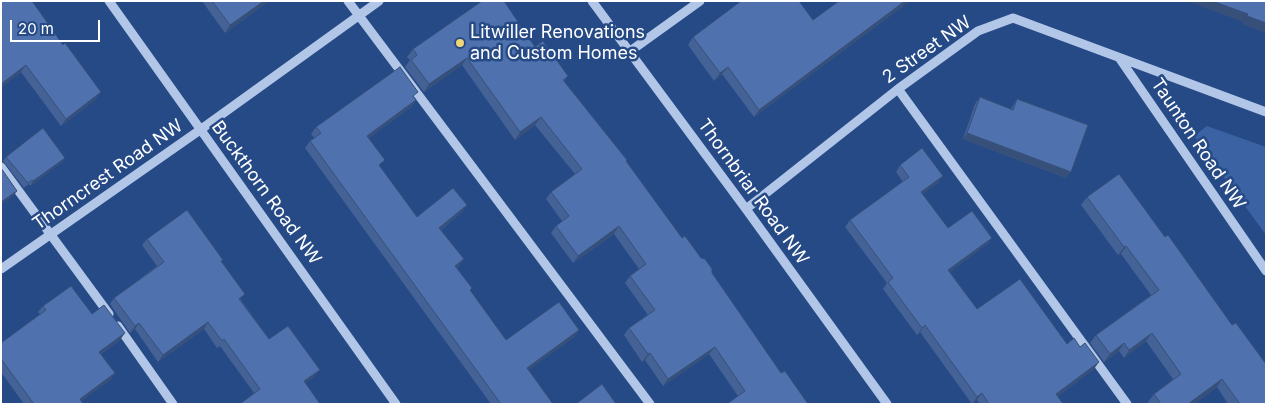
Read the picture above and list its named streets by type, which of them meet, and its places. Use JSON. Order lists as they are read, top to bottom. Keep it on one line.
{"streets":{"street":["2 Street NW","Taunton Road NW","Thorncrest Road NW","Thornbriar Road NW","Buckthorn Road NW"]},"crossings":[["2 Street NW","Taunton Road NW"],["2 Street NW","Thornbriar Road NW"],["Thorncrest Road NW","Buckthorn Road NW"]],"places":["Litwiller Renovations and Custom Homes"],"scale_bar":"20 m"}
